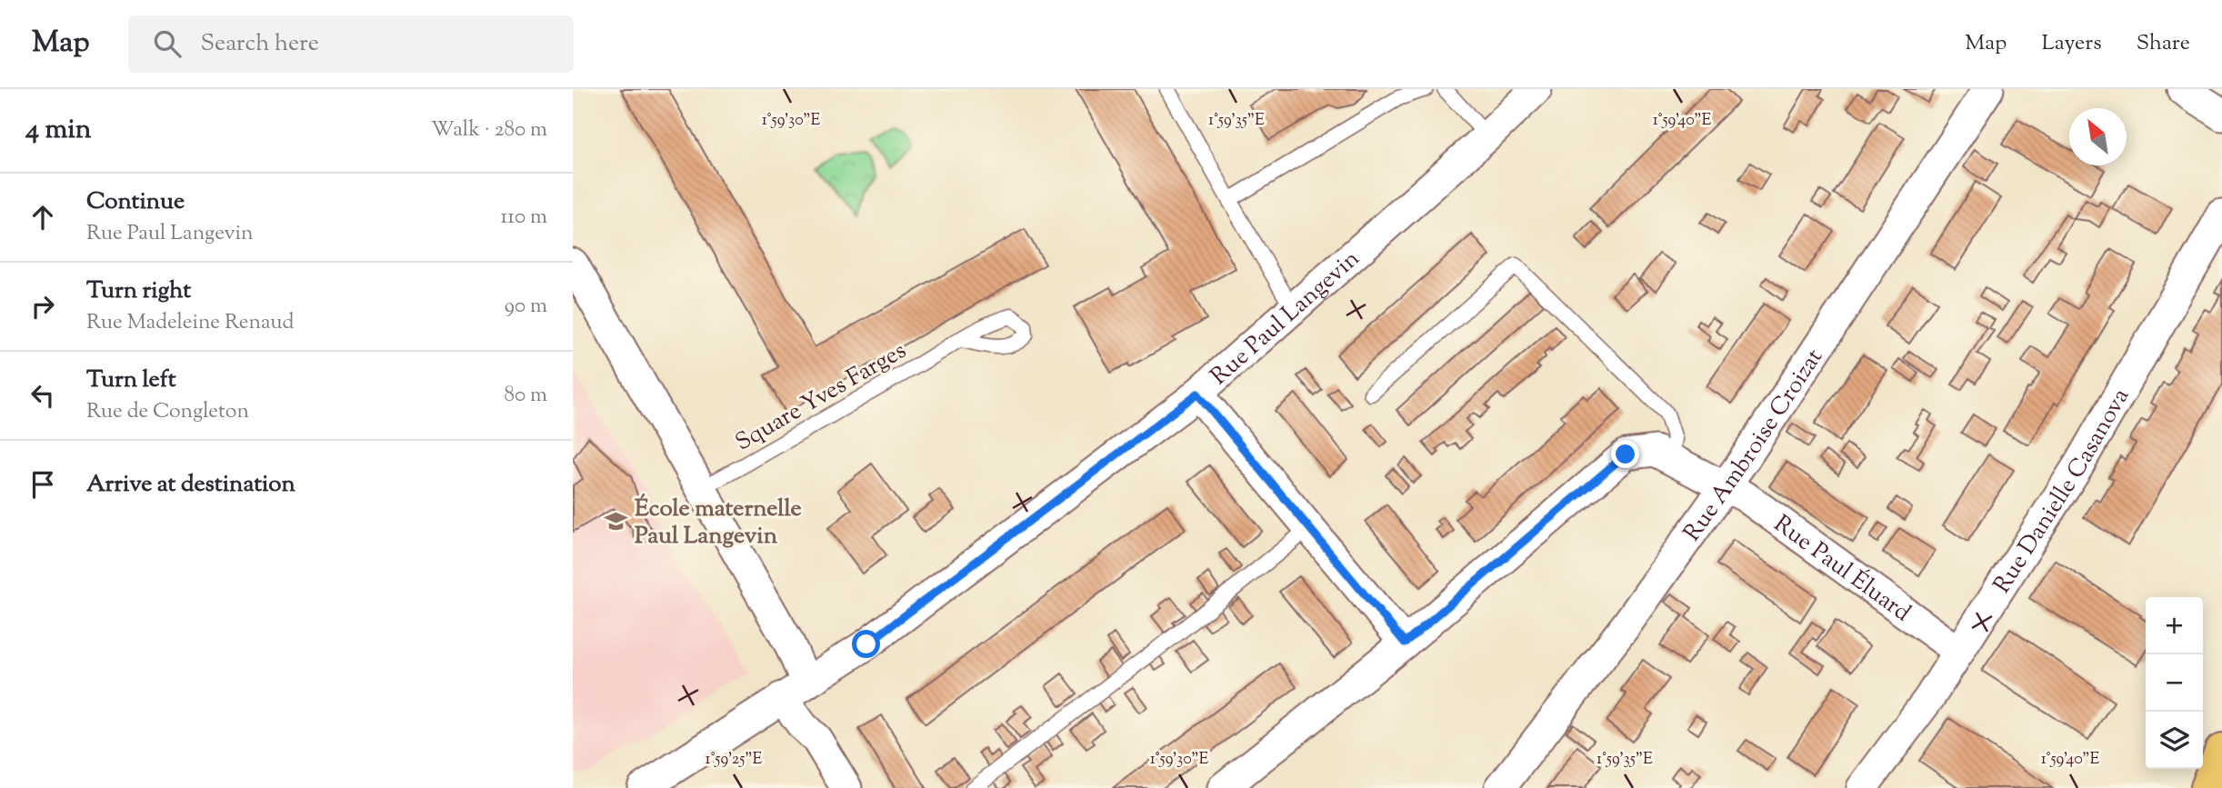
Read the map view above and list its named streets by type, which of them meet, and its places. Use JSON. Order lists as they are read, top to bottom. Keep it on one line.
{"streets":{"street":["Rue Paul Langevin","Rue Ambroise Croizat","Rue Danielle Casanova","Rue Paul Éluard"],"lane":["Square Yves Farges"]},"crossings":[["Rue Ambroise Croizat","Rue Paul Éluard"],["Rue Danielle Casanova","Rue Paul Éluard"]],"places":{"school or university":["École maternelle Paul Langevin"]},"north":"top left","page":{"header":"Map","search":"Search here","nav":["Map","Layers","Share"],"heading":["4 min","Walk · 280 m"],"list":[["Continue","Rue Paul Langevin","110 m"],["Turn right","Rue Madeleine Renaud","90 m"],["Turn left","Rue de Congleton","80 m"],"Arrive at destination"],"map_buttons":["+","−"]},"coordinates":["1°59'35\"E","1°59'30\"E","1°59'40\"E","1°59'25\"E"]}
